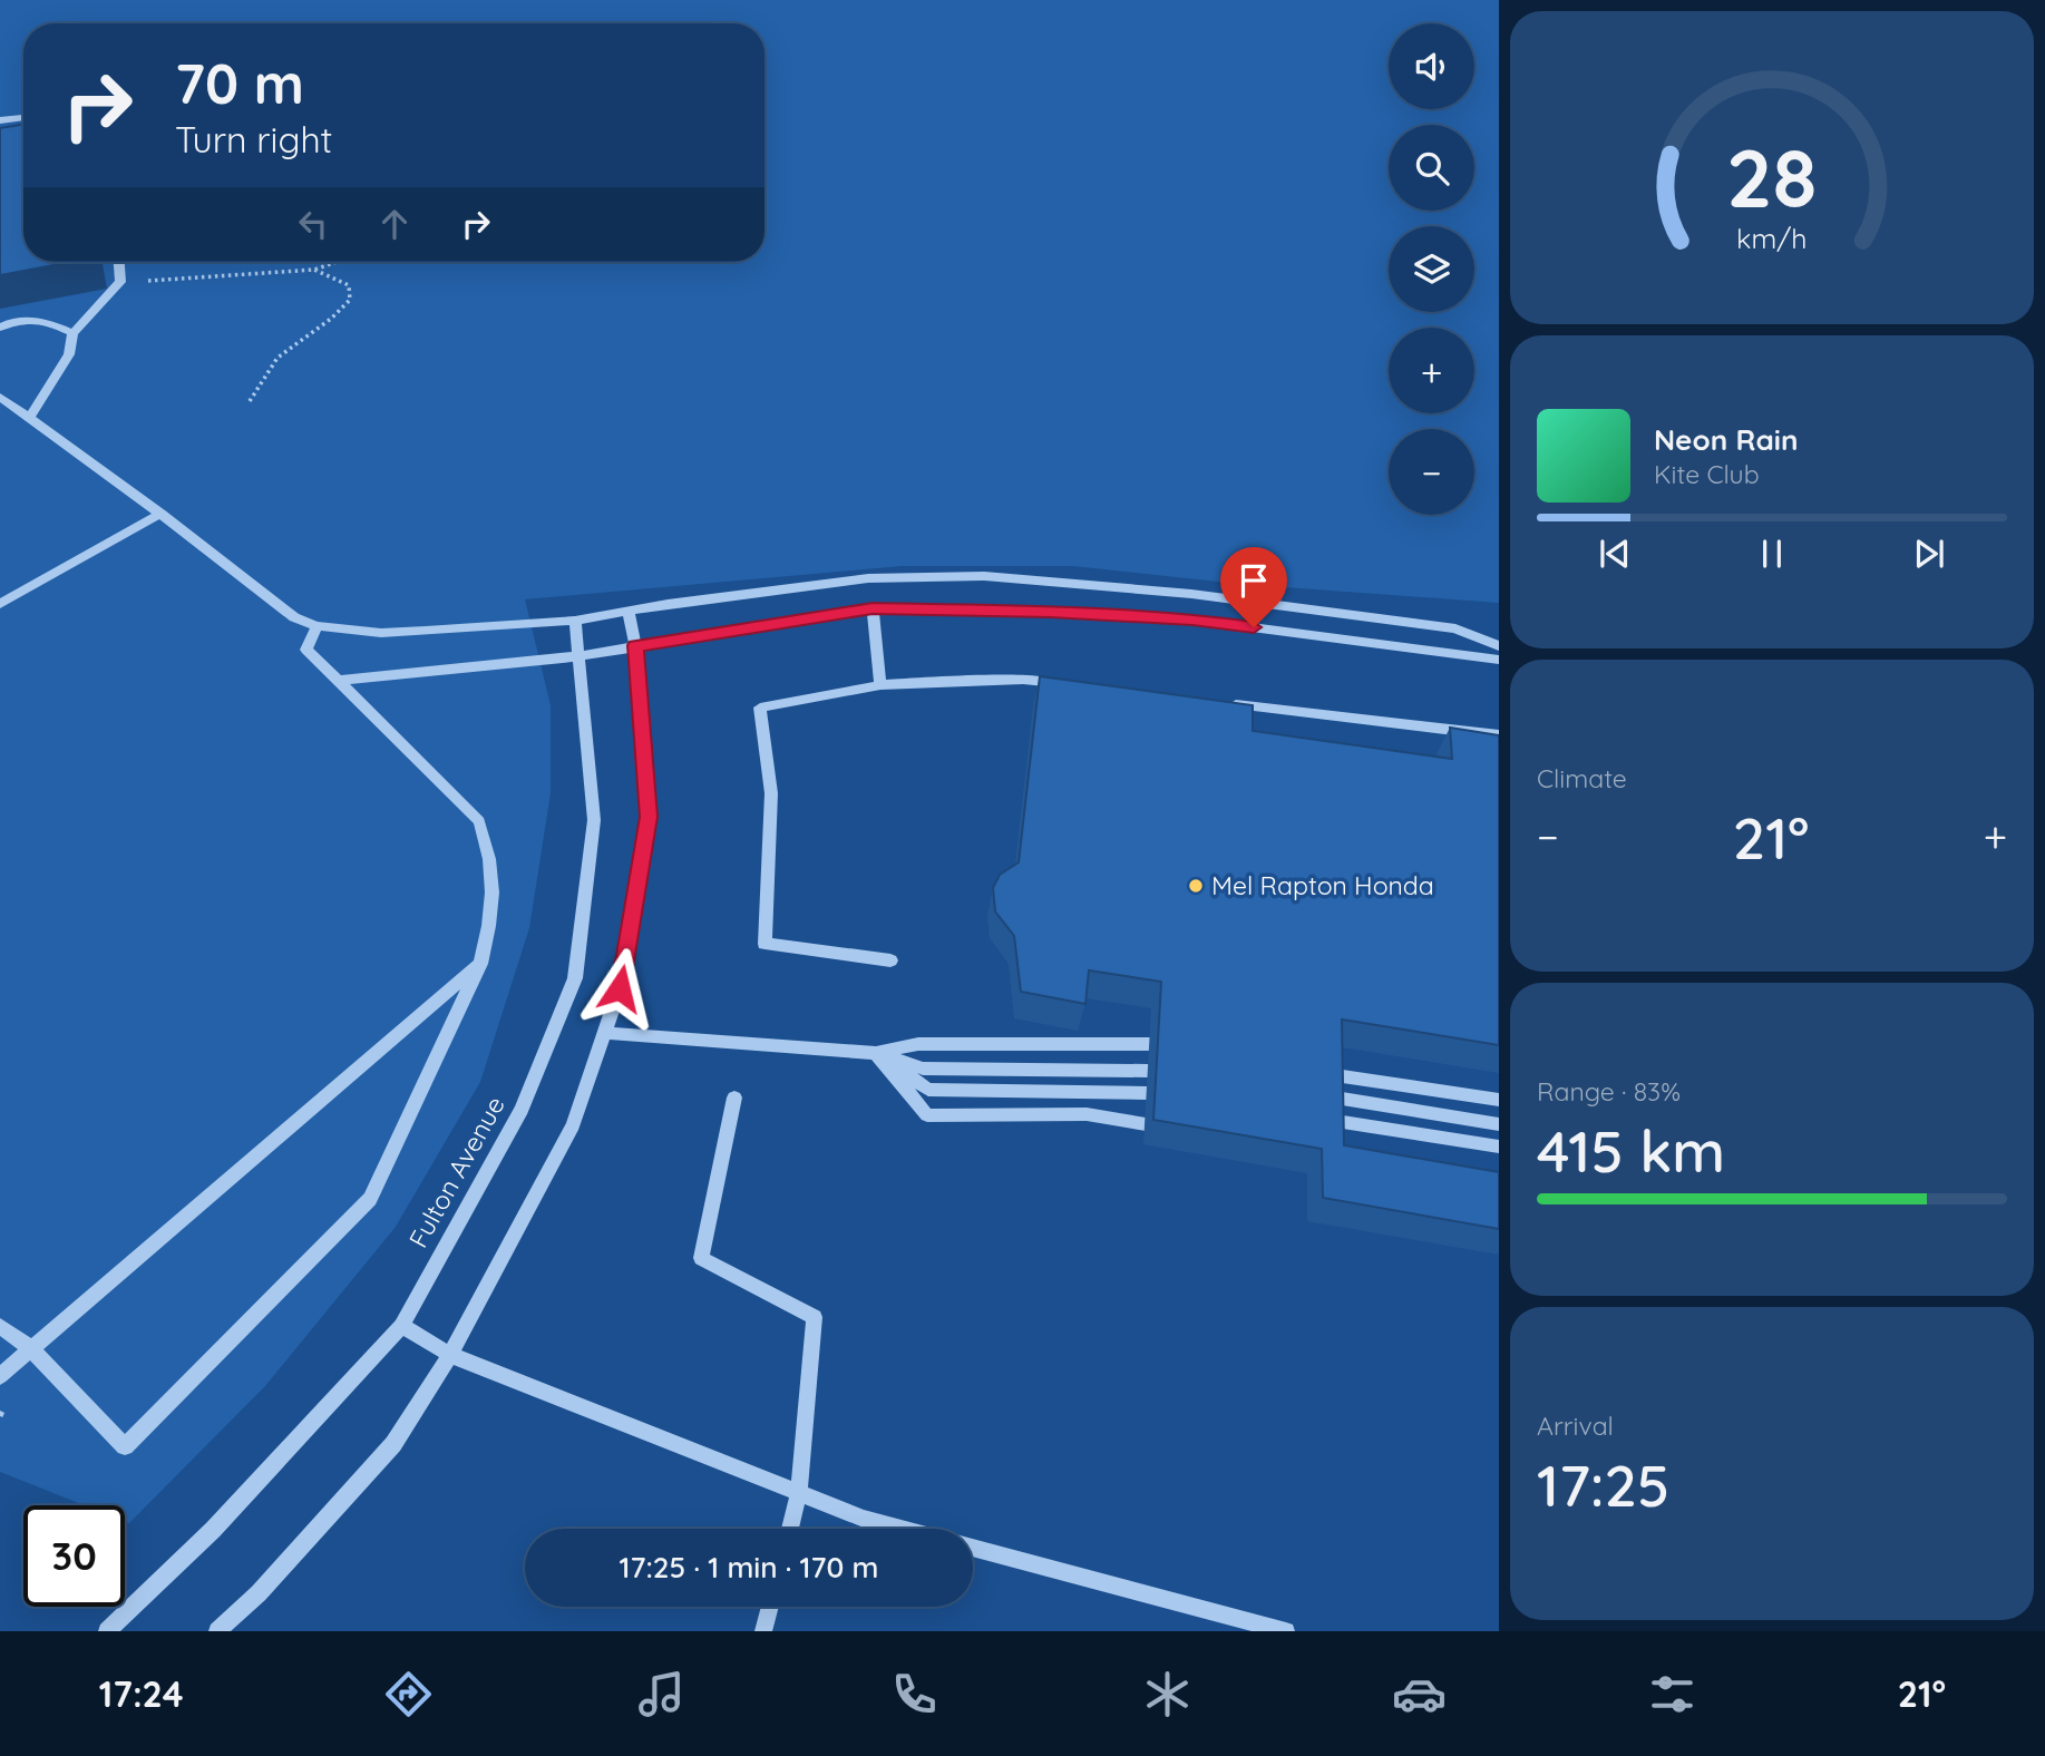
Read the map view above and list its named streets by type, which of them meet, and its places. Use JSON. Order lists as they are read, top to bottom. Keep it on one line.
{"streets":{"street":["Fulton Avenue"]},"places":["Mel Rapton Honda"],"page":{"map_buttons":["+","−"],"turn":["70 m","Turn right"],"song":["Neon Rain","Kite Club"],"tile":["Climate",["Range · 83%","415 km"],["Arrival","17:25"]],"heat":["−","21°","+"],"limit":"30","trip":"17:25 · 1 min · 170 m","tabs":["17:24","21°"],"gauge":["28","km/h"]}}
